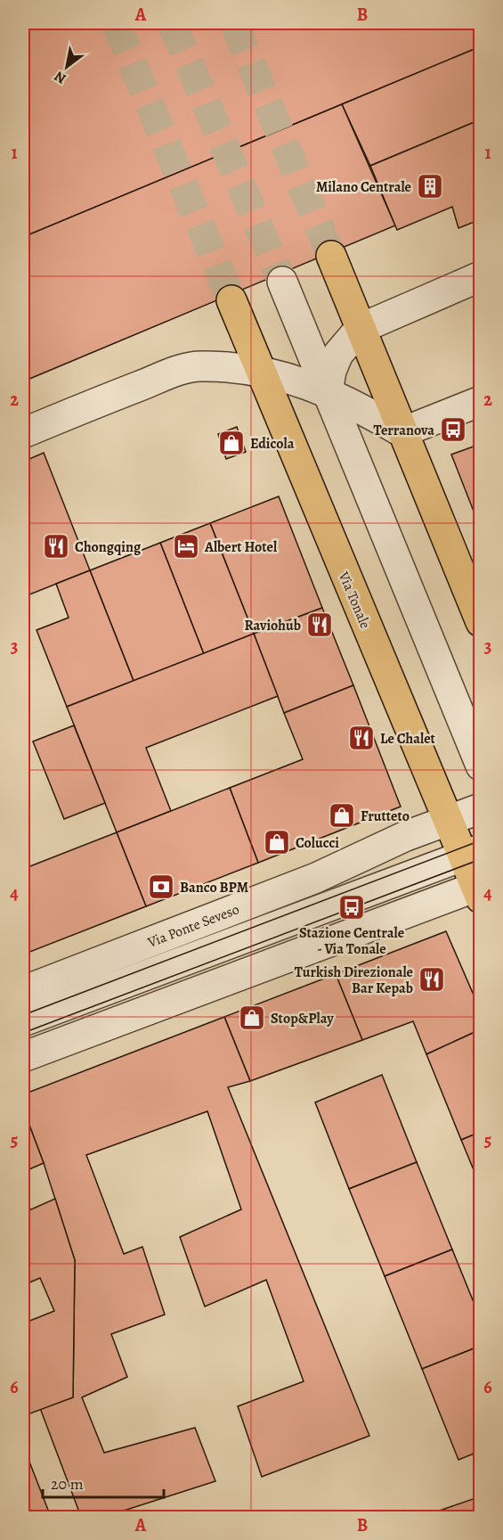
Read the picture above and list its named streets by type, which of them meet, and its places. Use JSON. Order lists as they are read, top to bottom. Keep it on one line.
{"streets":{"main road":["Via Tonale"],"street":["Via Ponte Seveso"]},"crossings":[["Via Tonale","Via Ponte Seveso"]],"places":{"building":["Milano Centrale"],"bus stop":["Terranova","Stazione Centrale - Via Tonale"],"shop":["Edicola","Frutteto","Colucci","Stop&Play"],"restaurant":["Chongqing","Raviohub","Le Chalet","Turkish Direzionale Bar Kepab"],"hotel":["Albert Hotel"],"bank":["Banco BPM"]},"scale_bar":"20 m","north":"bottom left","grid":{"columns":["A","B"],"rows":["1","2","3","4","5","6"]}}
